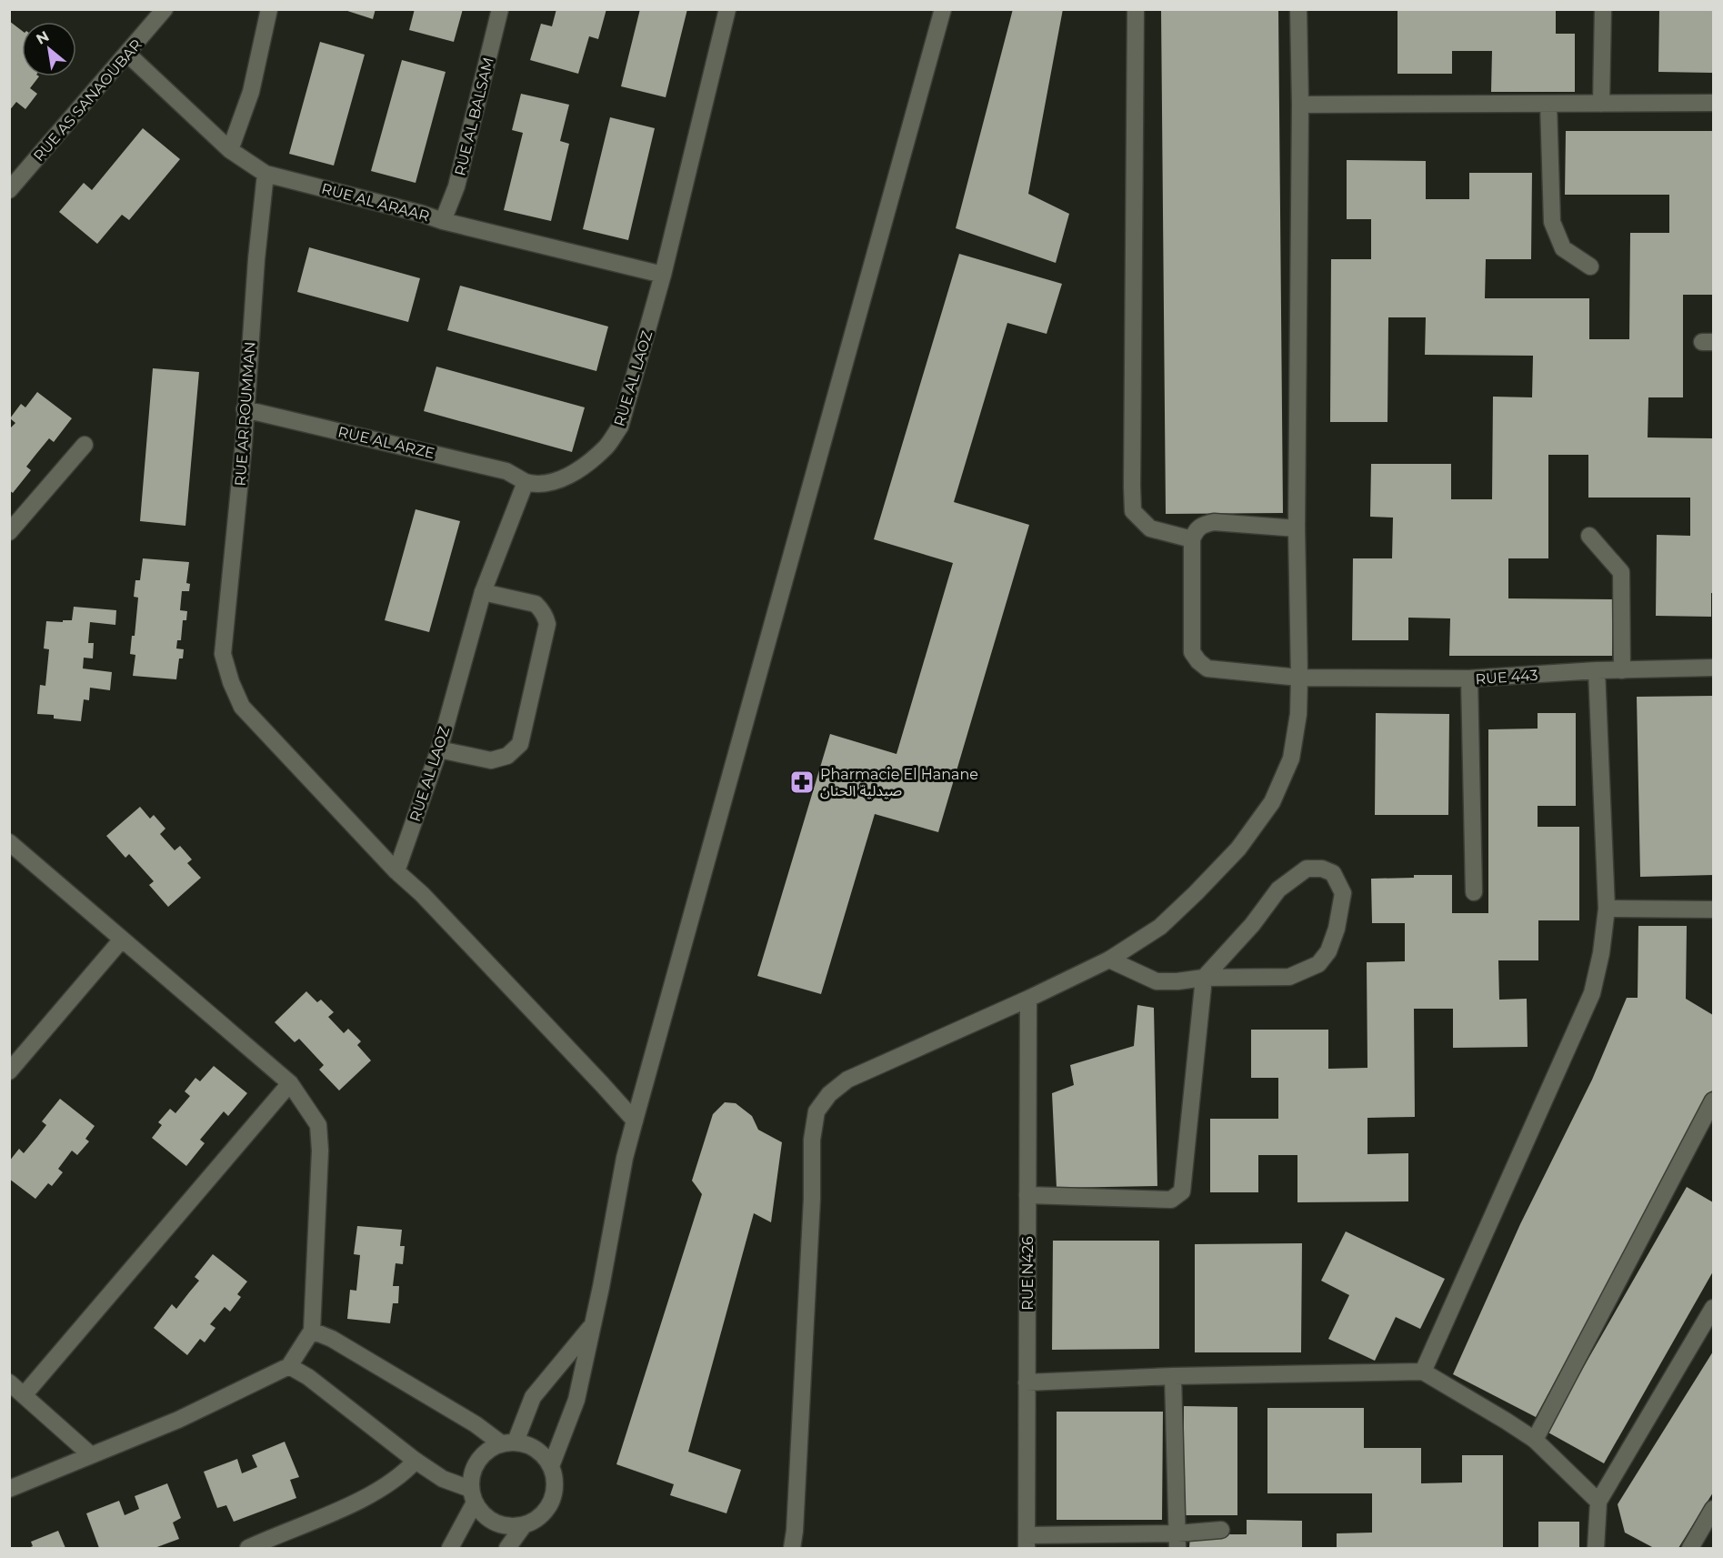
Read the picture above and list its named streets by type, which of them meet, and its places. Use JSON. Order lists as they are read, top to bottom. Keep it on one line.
{"streets":{"street":["RUE AS SANAOUBAR","RUE AL BALSAM","RUE AL ARAAR","RUE AL LAOZ","RUE AR ROUMMAN","RUE AL ARZE","RUE 443","RUE N426"]},"crossings":[["RUE AS SANAOUBAR","RUE AL ARAAR"],["RUE AL BALSAM","RUE AL ARAAR"],["RUE AL ARAAR","RUE AL LAOZ"],["RUE AL ARAAR","RUE AR ROUMMAN"],["RUE AL LAOZ","RUE AR ROUMMAN"],["RUE AL LAOZ","RUE AL ARZE"],["RUE AR ROUMMAN","RUE AL ARZE"]],"places":{"pharmacy":["Pharmacie El Hanane صيدلية الحنان"]},"north":"top left"}
